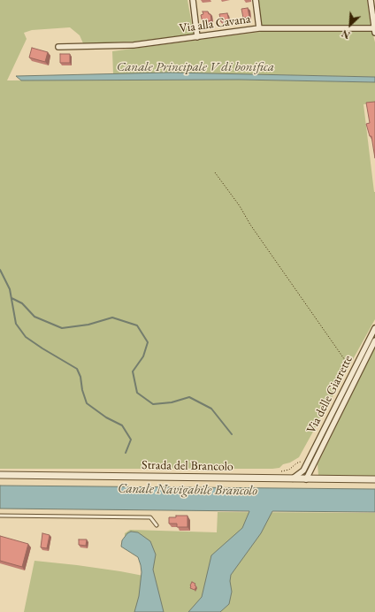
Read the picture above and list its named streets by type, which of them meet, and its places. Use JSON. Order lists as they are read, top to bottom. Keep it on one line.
{"streets":{"street":["Via alla Cavana","Via delle Giarrette","Strada del Brancolo"]},"crossings":[["Via delle Giarrette","Strada del Brancolo"]],"water":["Canale Principale V di bonifica","Canale Navigabile Brancolo"],"north":"bottom left"}
